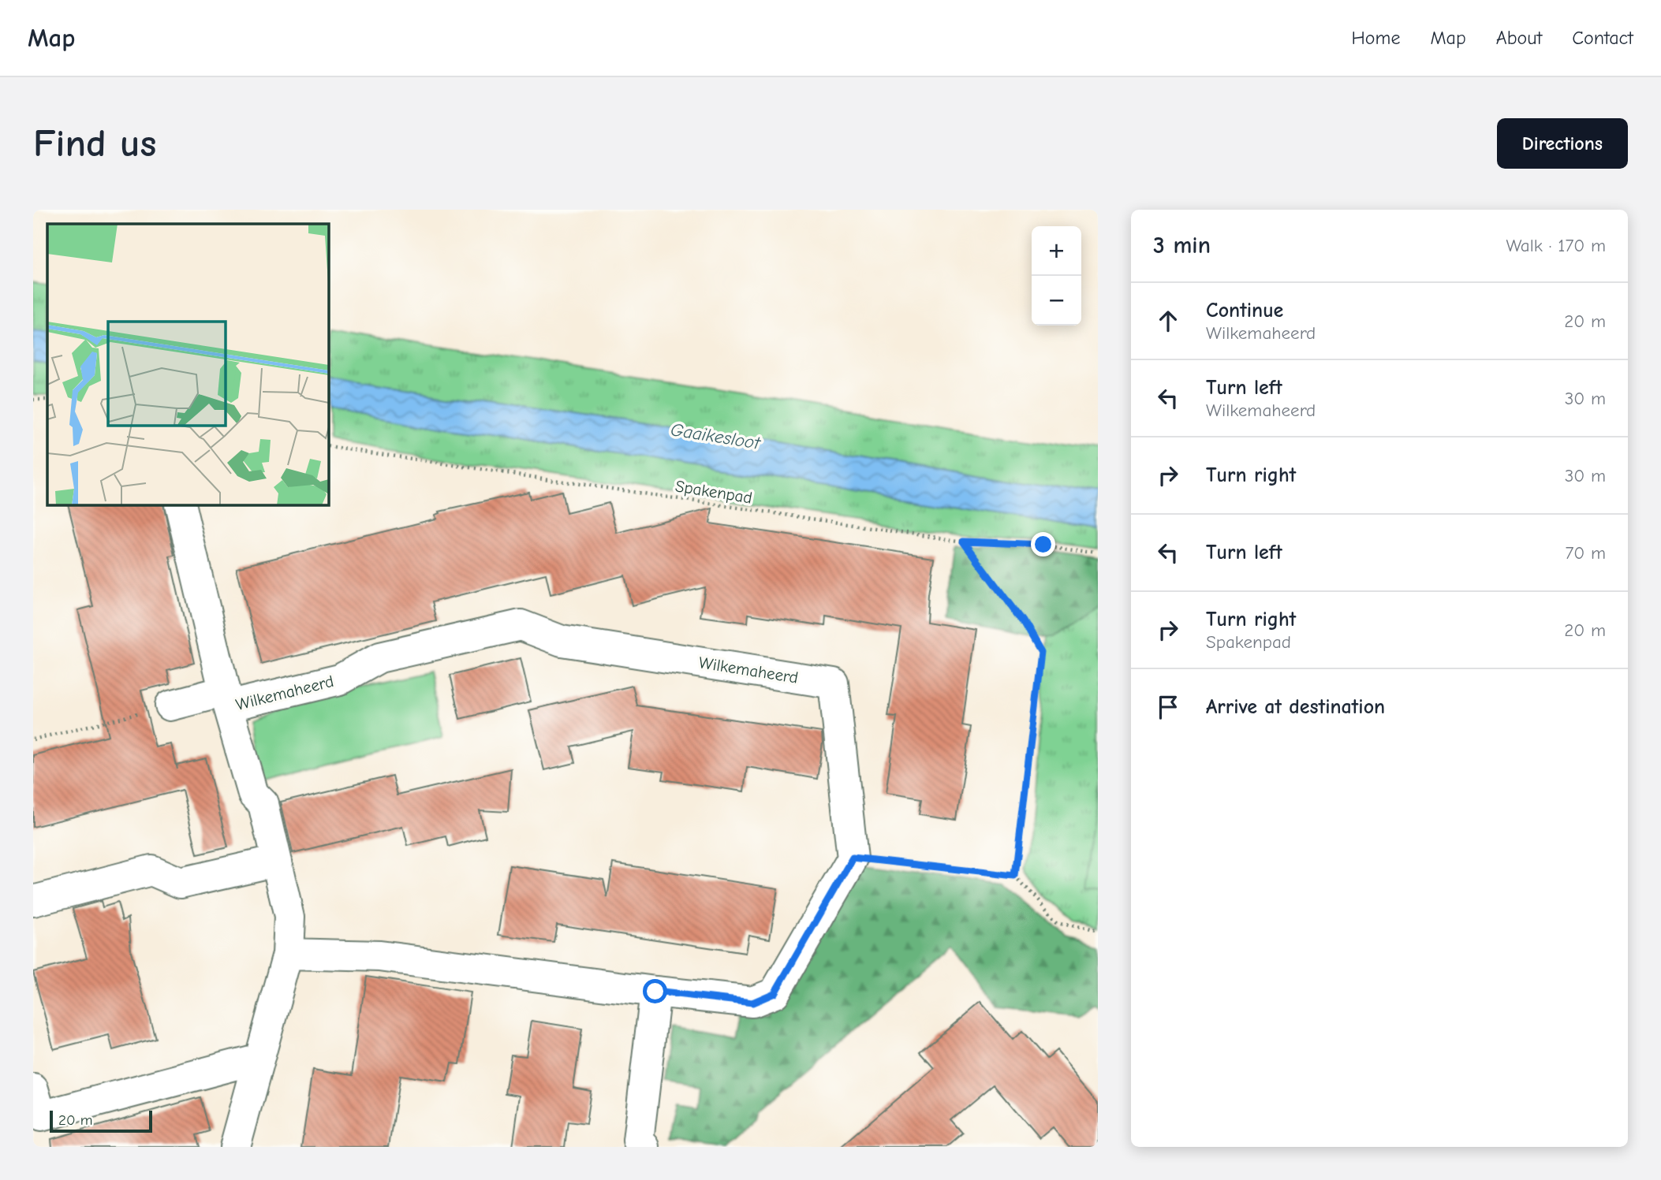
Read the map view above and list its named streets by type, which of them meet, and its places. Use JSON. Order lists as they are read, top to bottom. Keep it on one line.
{"streets":{"street":["Wilkemaheerd"],"path":["Spakenpad"]},"water":["Gaaikesloot"],"scale_bar":"20 m","page":{"header":"Map","nav":["Home","Map","About","Contact"],"buttons":"Directions","title":"Find us","heading":["3 min","Walk · 170 m"],"map_buttons":["+","−"],"list":[["Continue","Wilkemaheerd","20 m"],["Turn left","Wilkemaheerd","30 m"],["Turn right","30 m"],["Turn left","70 m"],["Turn right","Spakenpad","20 m"],"Arrive at destination"],"scale":"20 m"}}
